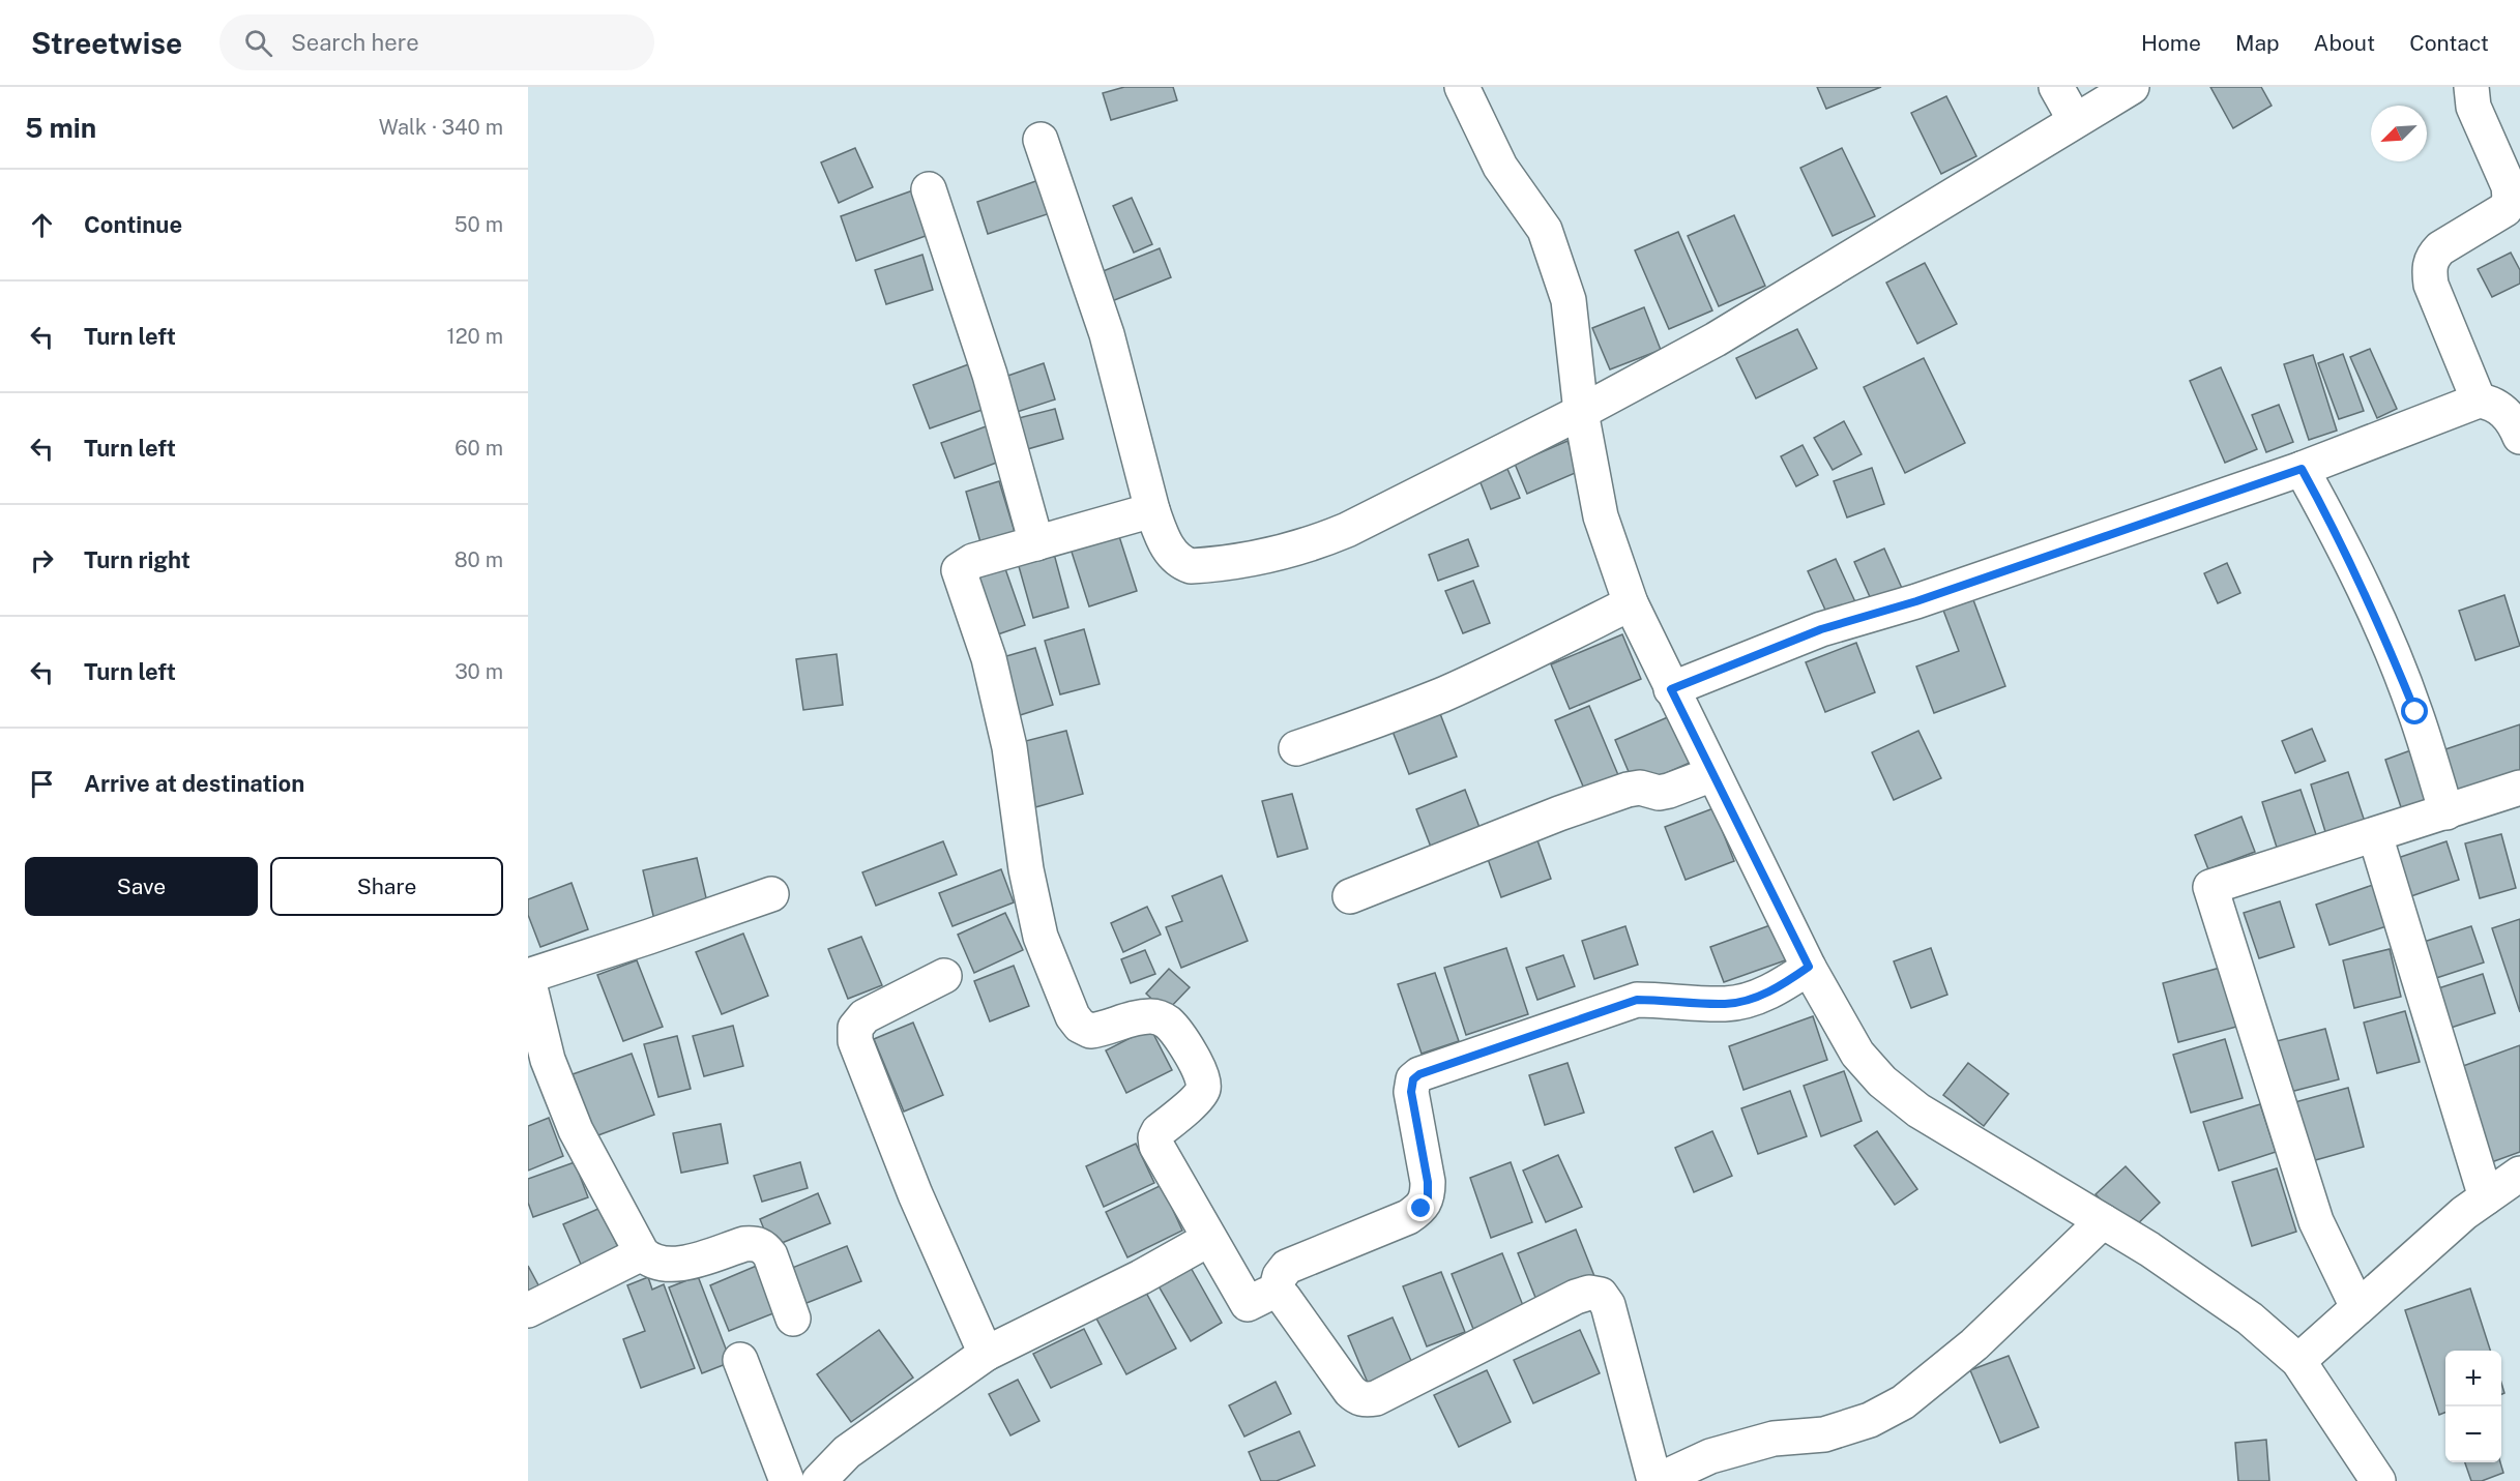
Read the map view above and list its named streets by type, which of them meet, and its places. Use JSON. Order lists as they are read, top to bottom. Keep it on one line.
{"north":"bottom left","page":{"header":"Streetwise","search":"Search here","nav":["Home","Map","About","Contact"],"heading":["5 min","Walk · 340 m"],"list":[["Continue","50 m"],["Turn left","120 m"],["Turn left","60 m"],["Turn right","80 m"],["Turn left","30 m"],"Arrive at destination"],"buttons":["Save","Share"],"map_buttons":["+","−"]}}
